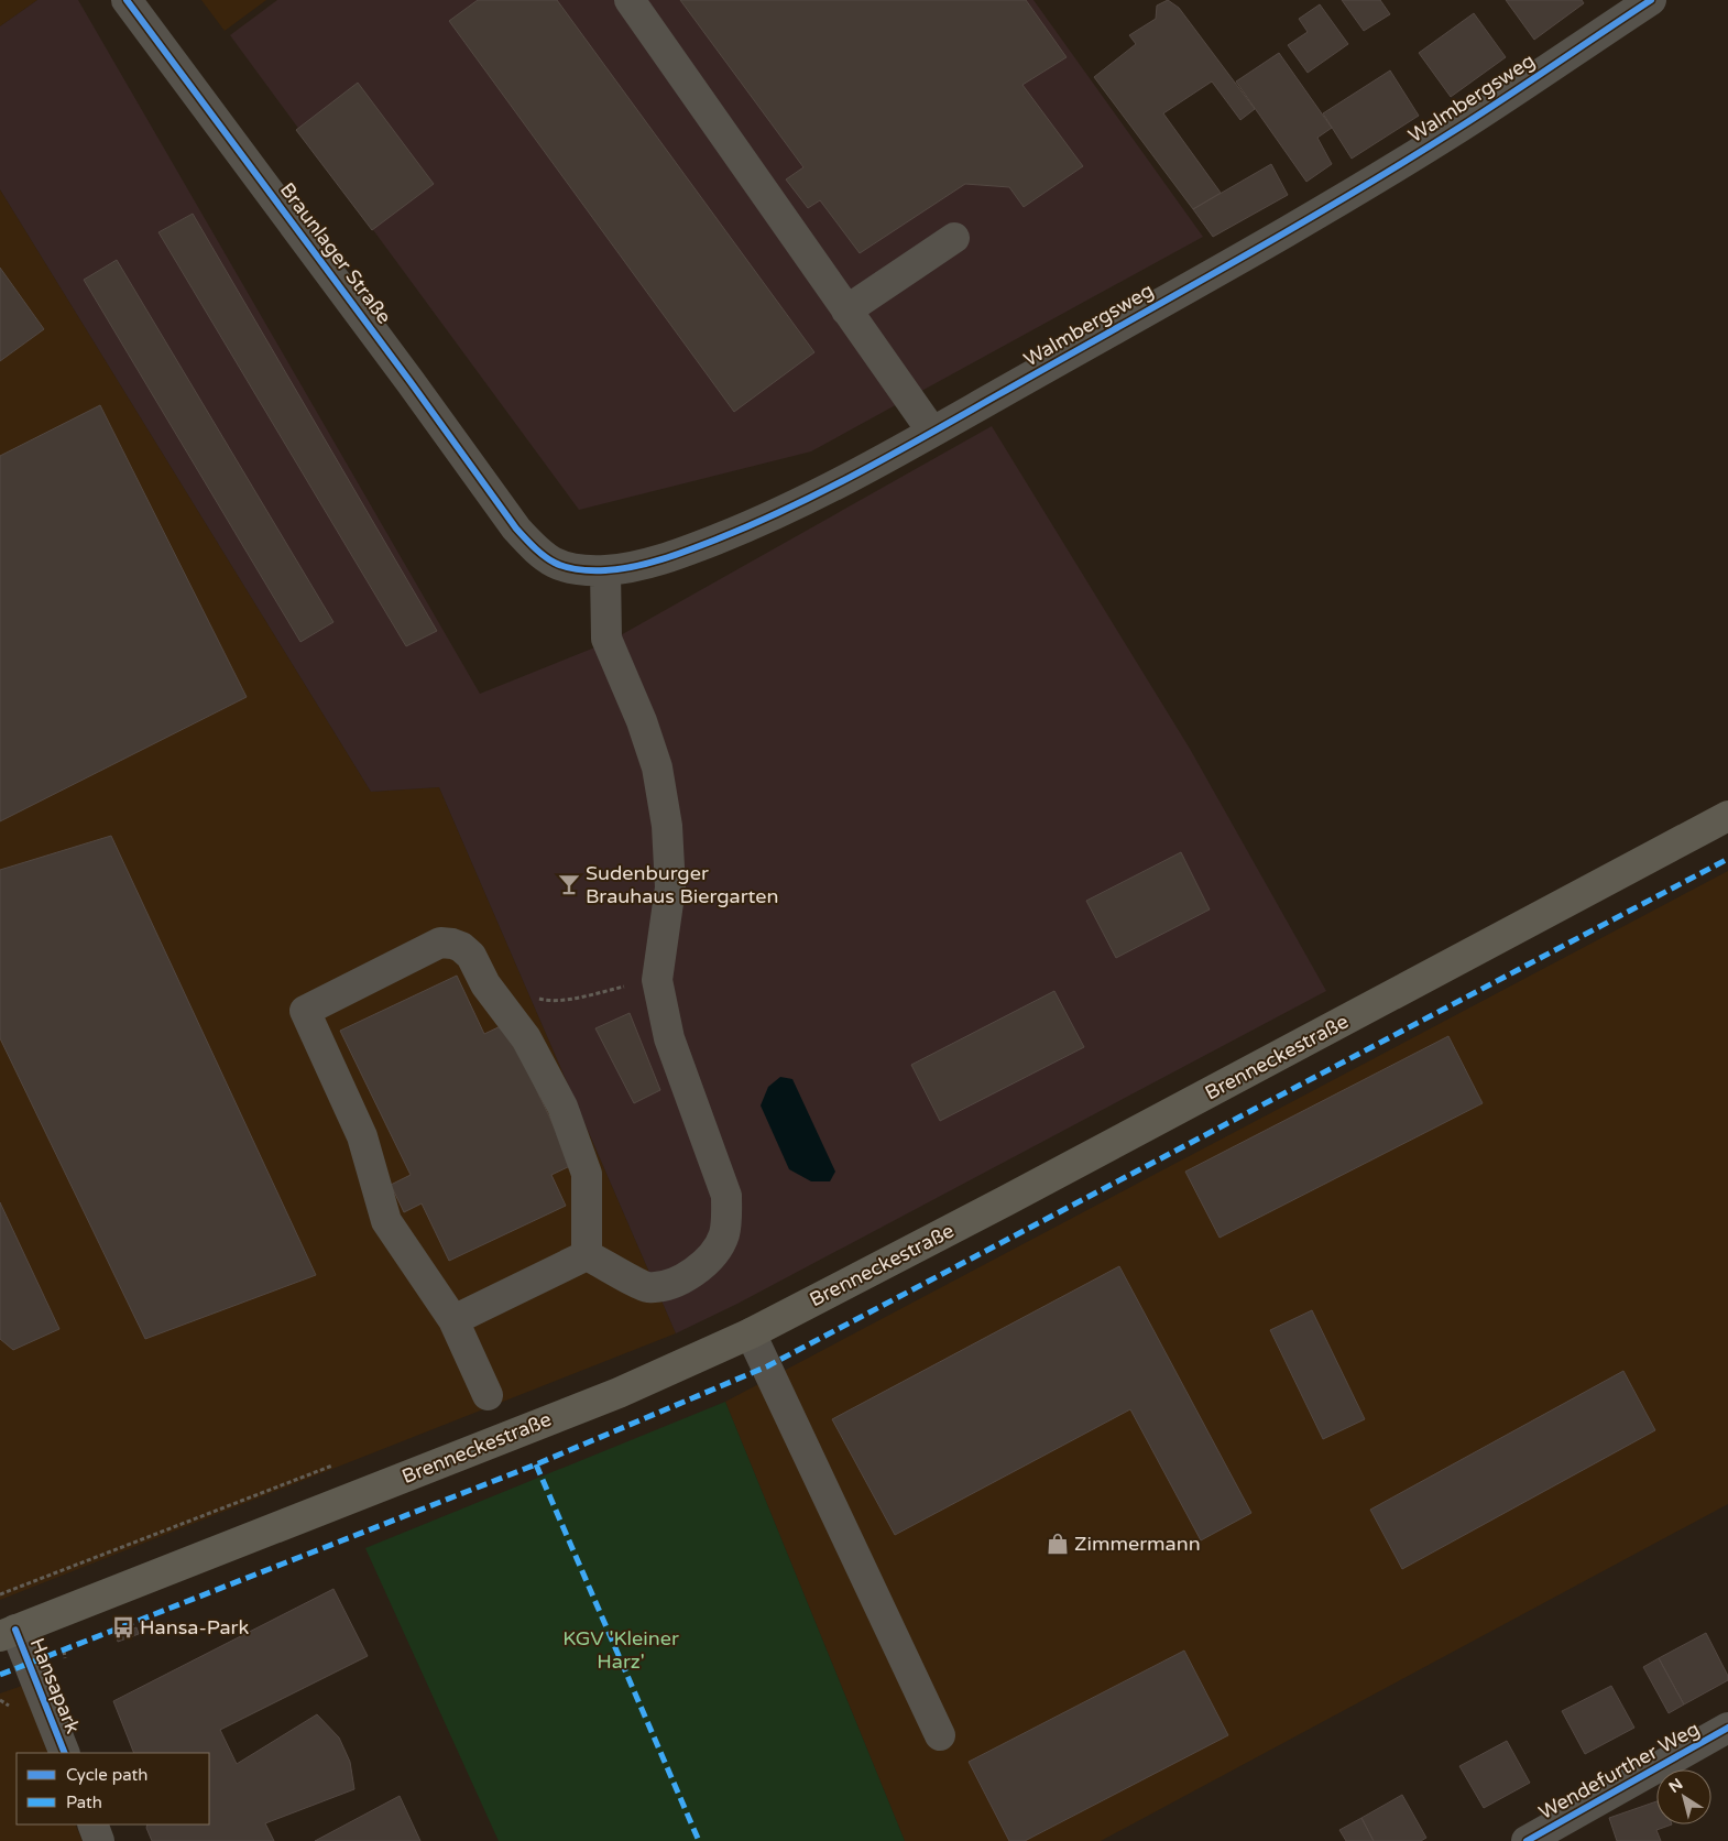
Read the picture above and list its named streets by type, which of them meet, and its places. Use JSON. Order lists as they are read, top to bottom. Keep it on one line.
{"streets":{"main road":["Brenneckestraße"],"street":["Walmbergsweg","Braunlager Straße","Hansapark","Wendefurther Weg"]},"crossings":[["Walmbergsweg","Braunlager Straße"],["Brenneckestraße","Hansapark"]],"parks":["KGV 'Kleiner Harz'"],"places":{"bar":["Sudenburger Brauhaus Biergarten"],"shop":["Zimmermann"],"bus stop":["Hansa-Park"]},"legend":["Cycle path","Path"],"north":"top left"}
